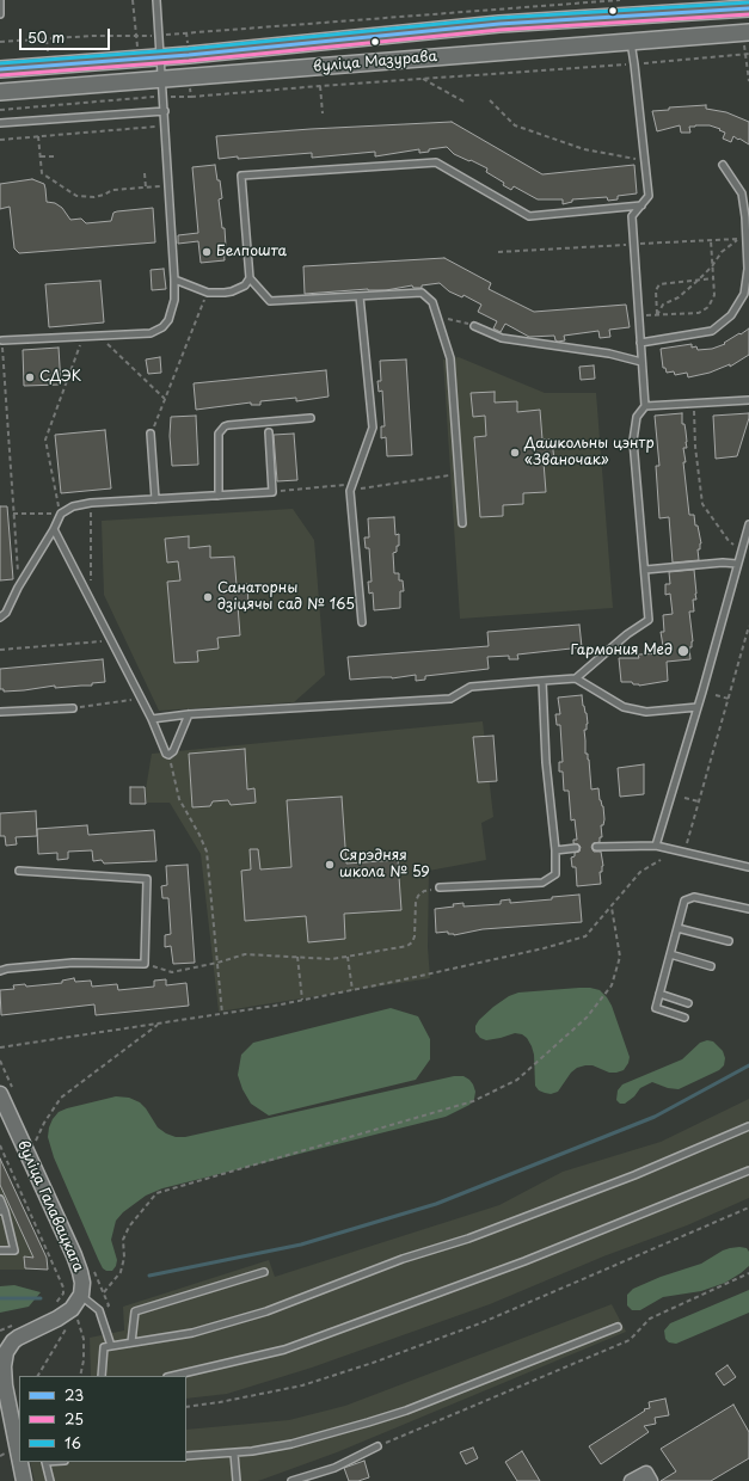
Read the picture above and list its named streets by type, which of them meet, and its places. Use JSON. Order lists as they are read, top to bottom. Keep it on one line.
{"streets":{"main road":["вуліца Мазурава"],"street":["вуліца Галавацкага"]},"places":["Белпошта","СДЭК","Дашкольны цэнтр «Званочак»","Санаторны дзіцячы сад № 165","Гармония Мед","Сярэдняя школа № 59"],"lines":["transit line 16","transit line 23","transit line 25"],"legend":["23","25","16"],"scale_bar":"50 m"}
